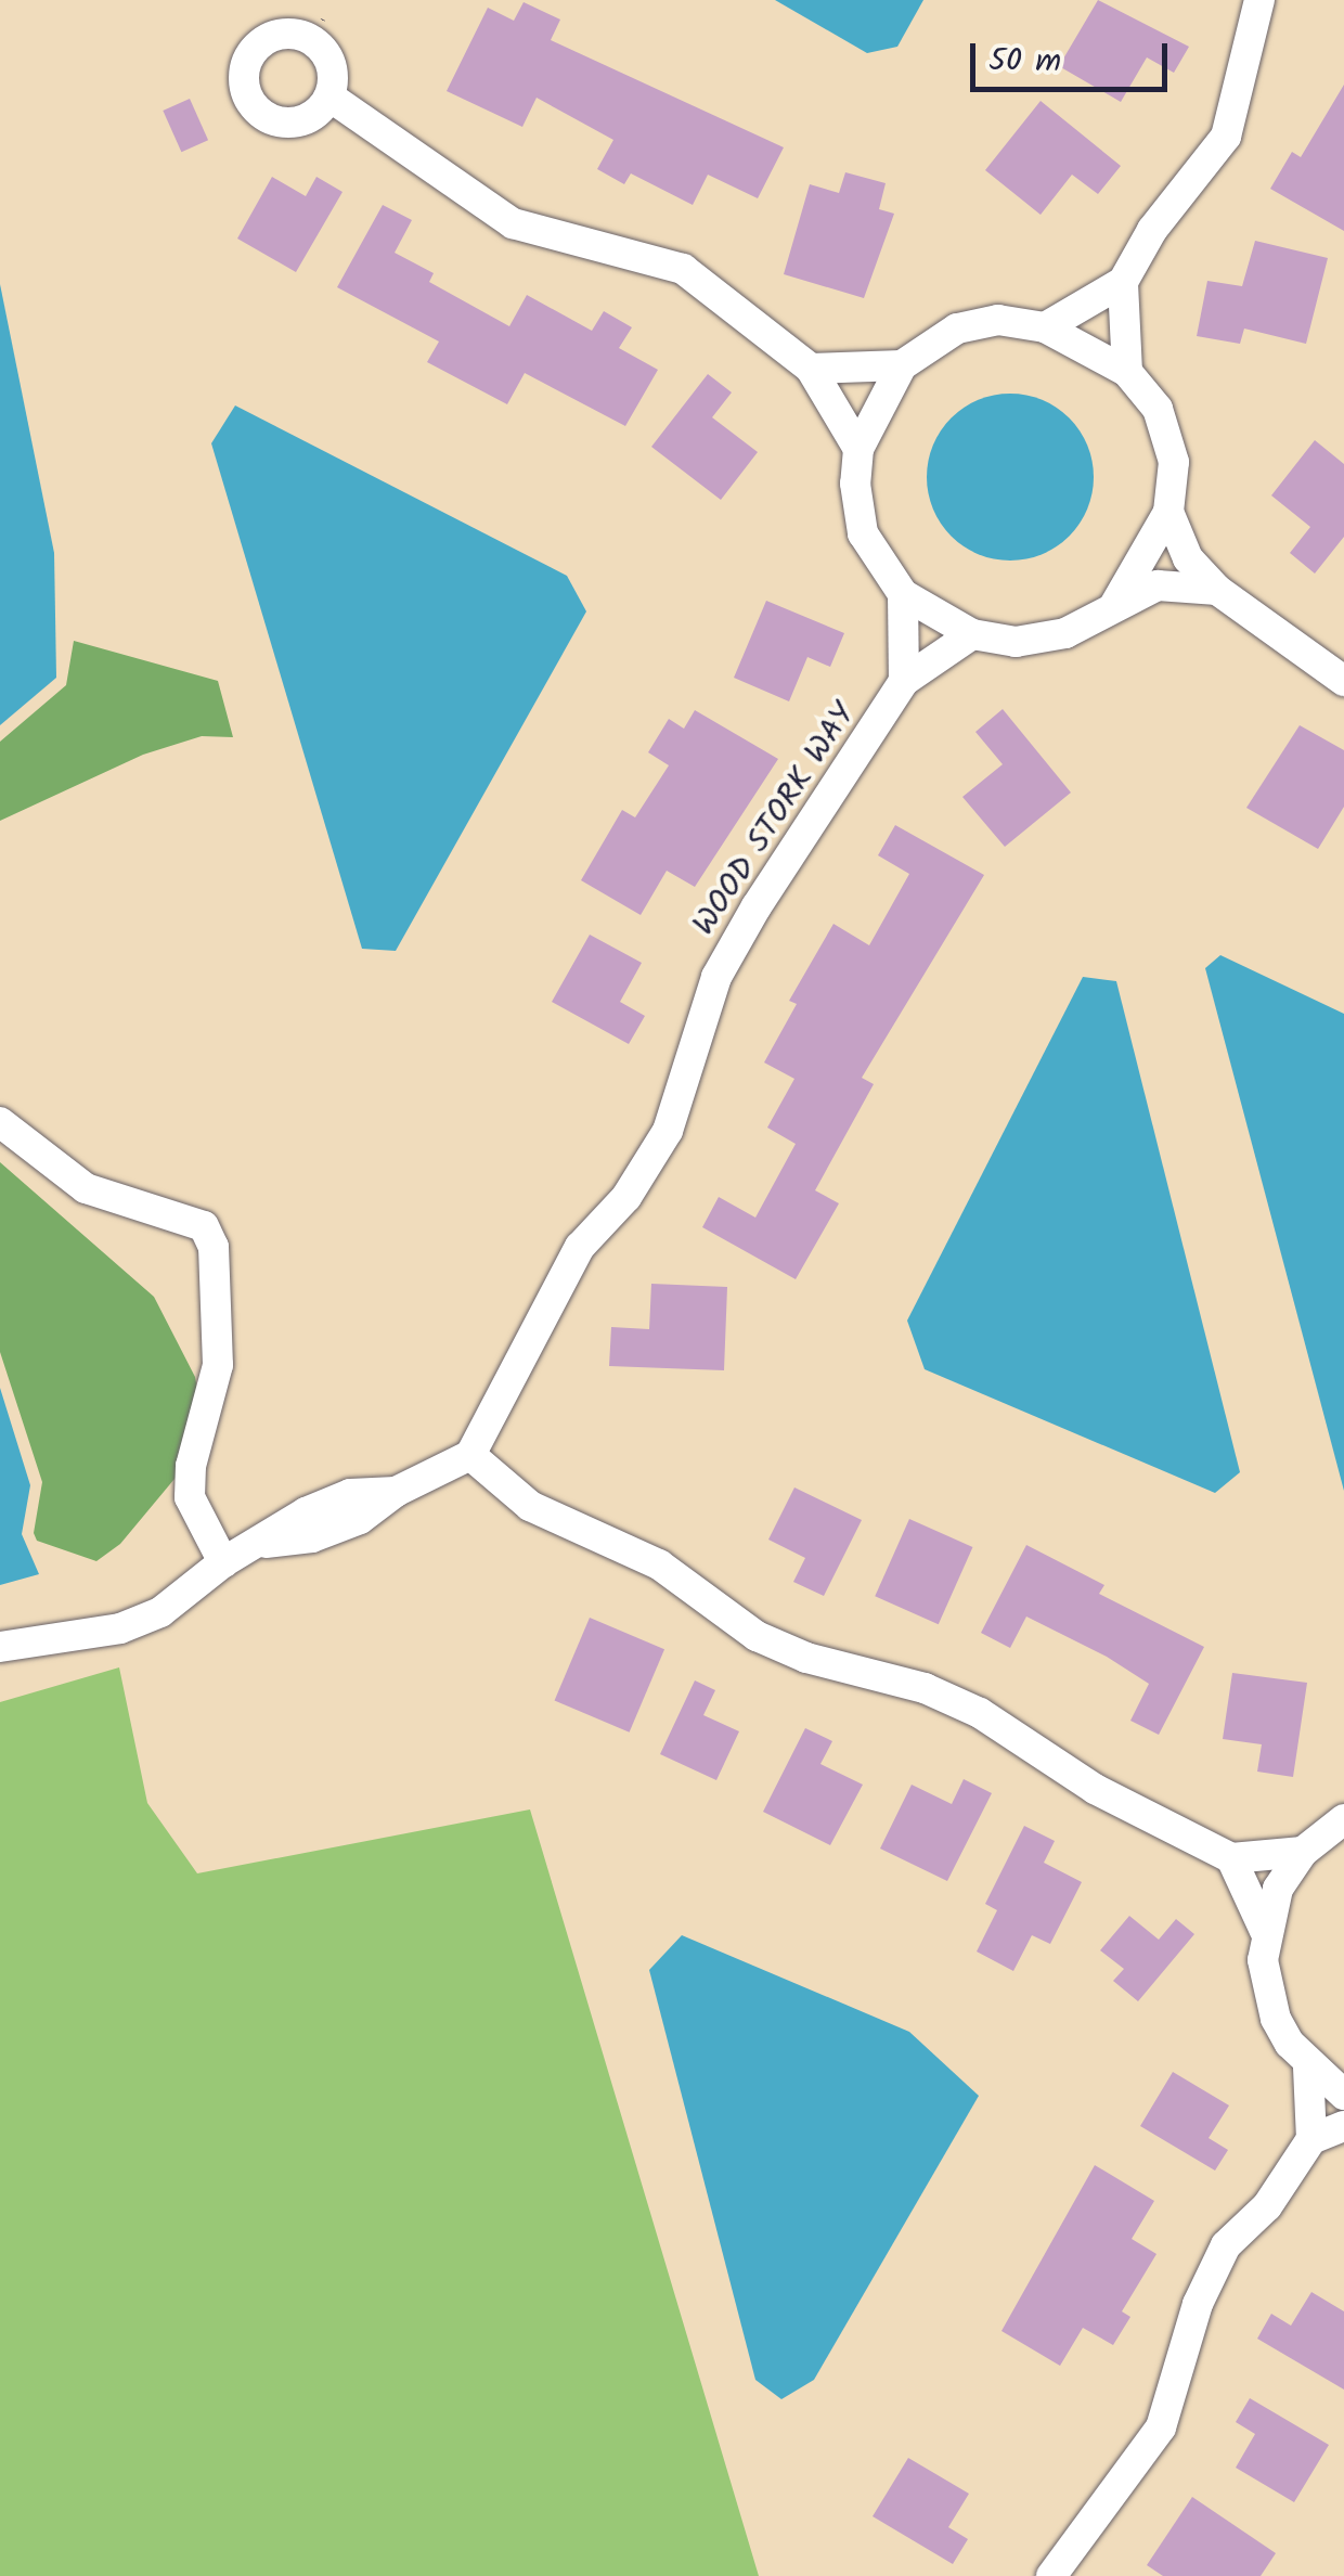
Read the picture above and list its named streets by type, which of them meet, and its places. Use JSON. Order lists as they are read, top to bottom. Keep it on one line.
{"streets":{"street":["WOOD STORK WAY"]},"scale_bar":"50 m"}
